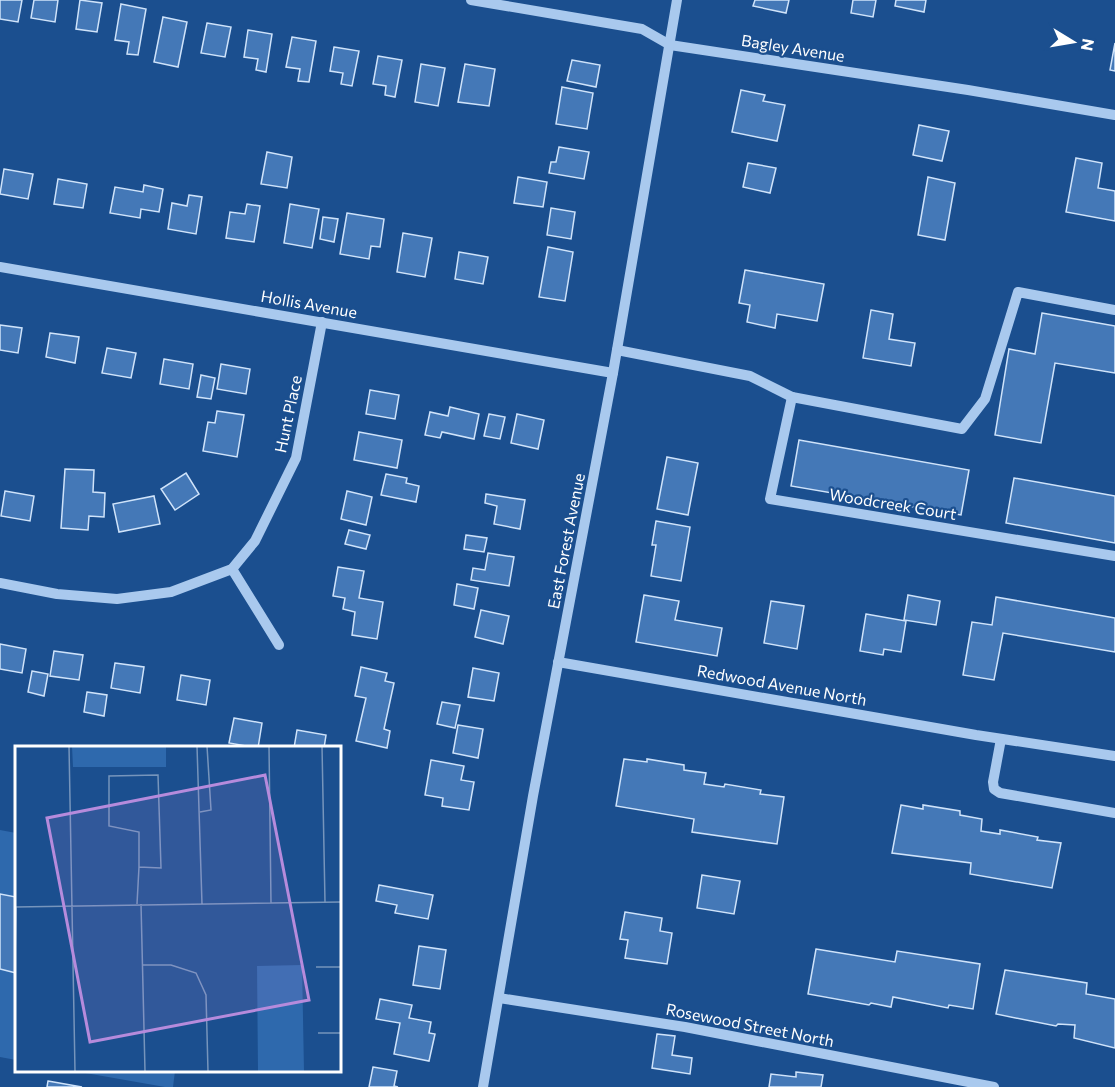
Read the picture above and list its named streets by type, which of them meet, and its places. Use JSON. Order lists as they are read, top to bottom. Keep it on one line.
{"streets":{"street":["Bagley Avenue","Hollis Avenue","Hunt Place","Woodcreek Court","East Forest Avenue","Redwood Avenue North","Rosewood Street North"]},"crossings":[["Bagley Avenue","East Forest Avenue"],["Hollis Avenue","Hunt Place"],["Hollis Avenue","East Forest Avenue"],["East Forest Avenue","Redwood Avenue North"],["East Forest Avenue","Rosewood Street North"]],"north":"right"}
